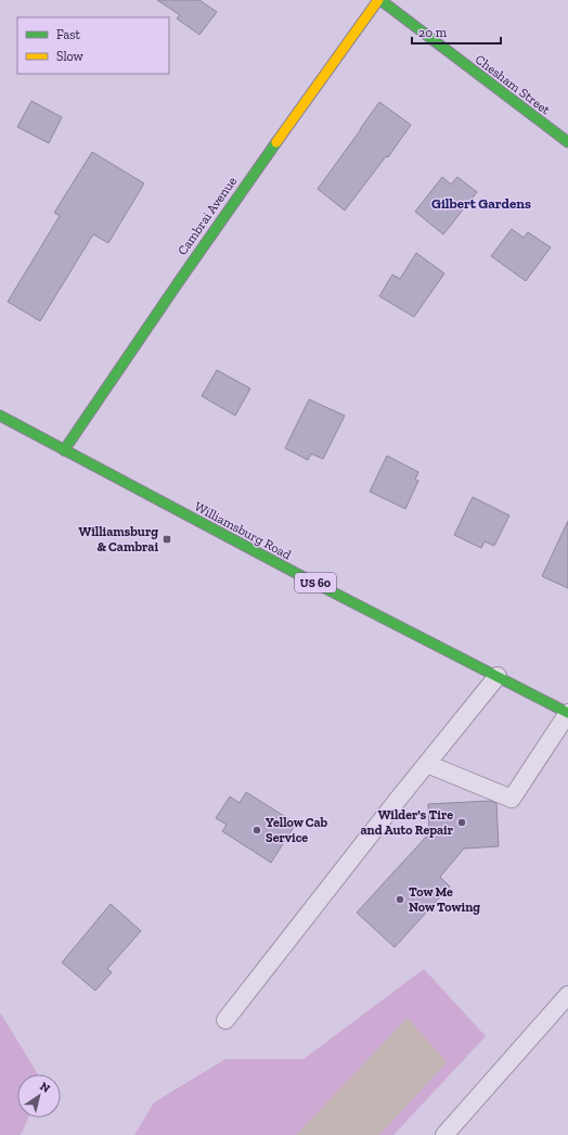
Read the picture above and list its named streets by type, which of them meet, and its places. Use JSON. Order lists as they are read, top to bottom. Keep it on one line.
{"streets":{"street":["Chesham Street","Cambrai Avenue","Williamsburg Road","US 60"]},"crossings":[["Chesham Street","Cambrai Avenue"],["Cambrai Avenue","Williamsburg Road"]],"districts":["Gilbert Gardens"],"places":{"transit":["Williamsburg & Cambrai"],"other":["Wilder's Tire and Auto Repair","Yellow Cab Service","Tow Me Now Towing"]},"legend":["Fast","Slow"],"scale_bar":"20 m","north":"top right"}
